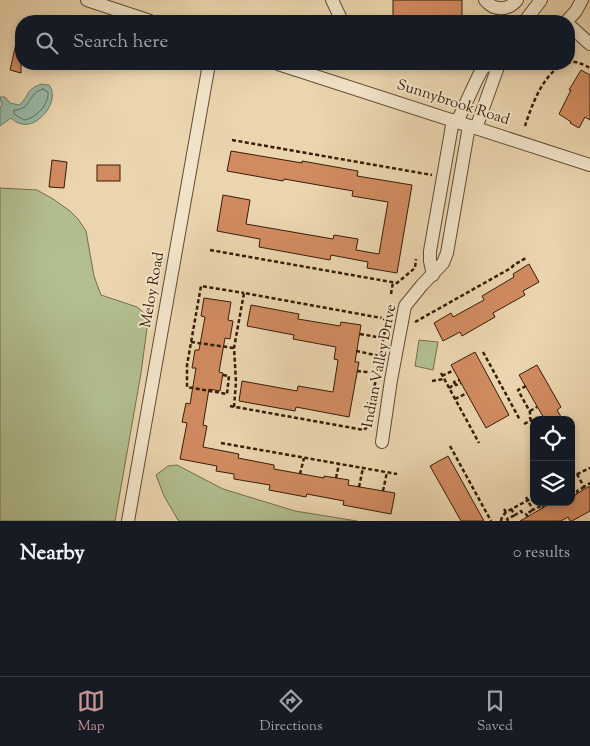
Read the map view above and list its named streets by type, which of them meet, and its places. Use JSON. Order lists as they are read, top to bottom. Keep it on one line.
{"streets":{"street":["Sunnybrook Road","Meloy Road","Indian Valley Drive"]},"crossings":[["Sunnybrook Road","Indian Valley Drive"]],"page":{"search":"Search here","heading":["Nearby","0 results"],"nav":["Map","Directions","Saved"]}}
